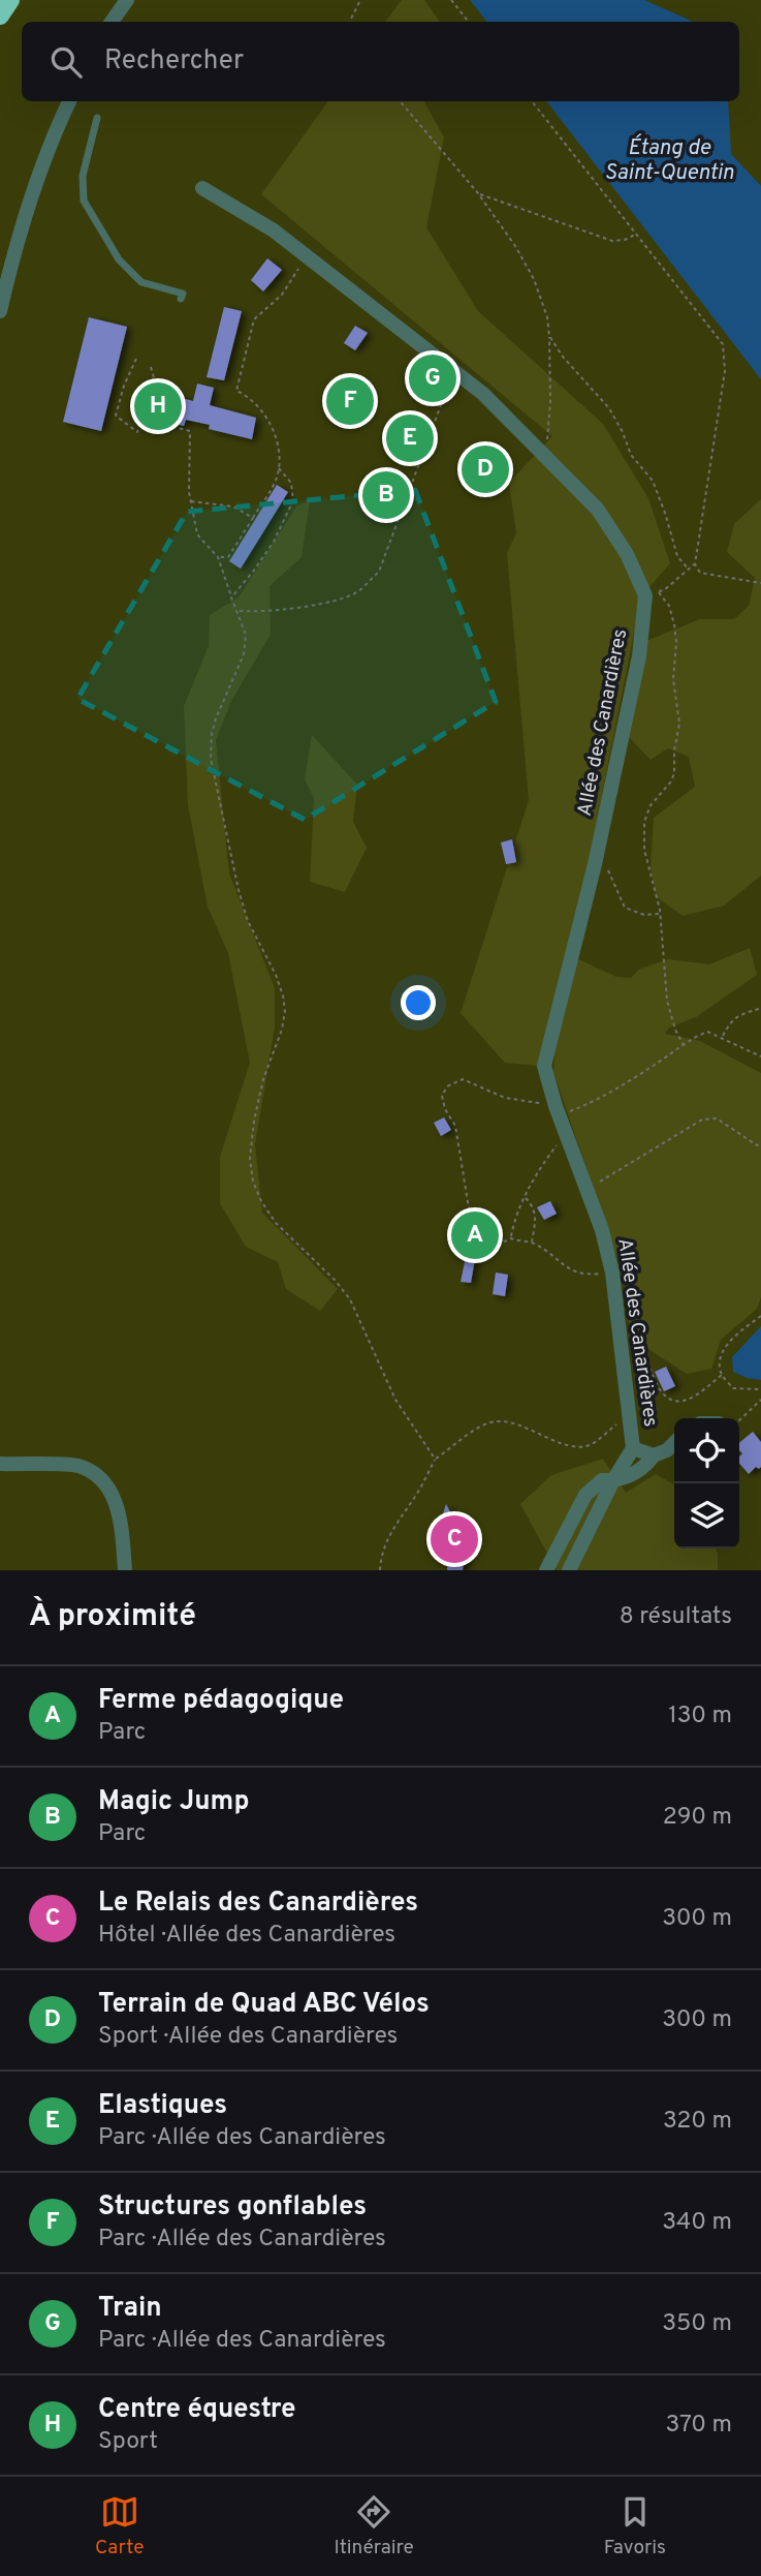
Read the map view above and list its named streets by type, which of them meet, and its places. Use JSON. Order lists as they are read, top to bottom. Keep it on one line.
{"streets":{"street":["Allée des Canardières"]},"water":["Étang de Saint-Quentin"],"page":{"search":"Rechercher","pins":["G","F","H","E","D","B","A","C"],"heading":["À proximité","8 résultats"],"list":[{"mark":"A","name":"Ferme pédagogique","note":"Parc","value":"130 m"},{"mark":"B","name":"Magic Jump","note":"Parc","value":"290 m"},{"mark":"C","name":"Le Relais des Canardières","note":"Hôtel · Allée des Canardières","value":"300 m"},{"mark":"D","name":"Terrain de Quad ABC Vélos","note":"Sport · Allée des Canardières","value":"300 m"},{"mark":"E","name":"Elastiques","note":"Parc · Allée des Canardières","value":"320 m"},{"mark":"F","name":"Structures gonflables","note":"Parc · Allée des Canardières","value":"340 m"},{"mark":"G","name":"Train","note":"Parc · Allée des Canardières","value":"350 m"},{"mark":"H","name":"Centre équestre","note":"Sport","value":"370 m"}],"nav":["Carte","Itinéraire","Favoris"]}}
